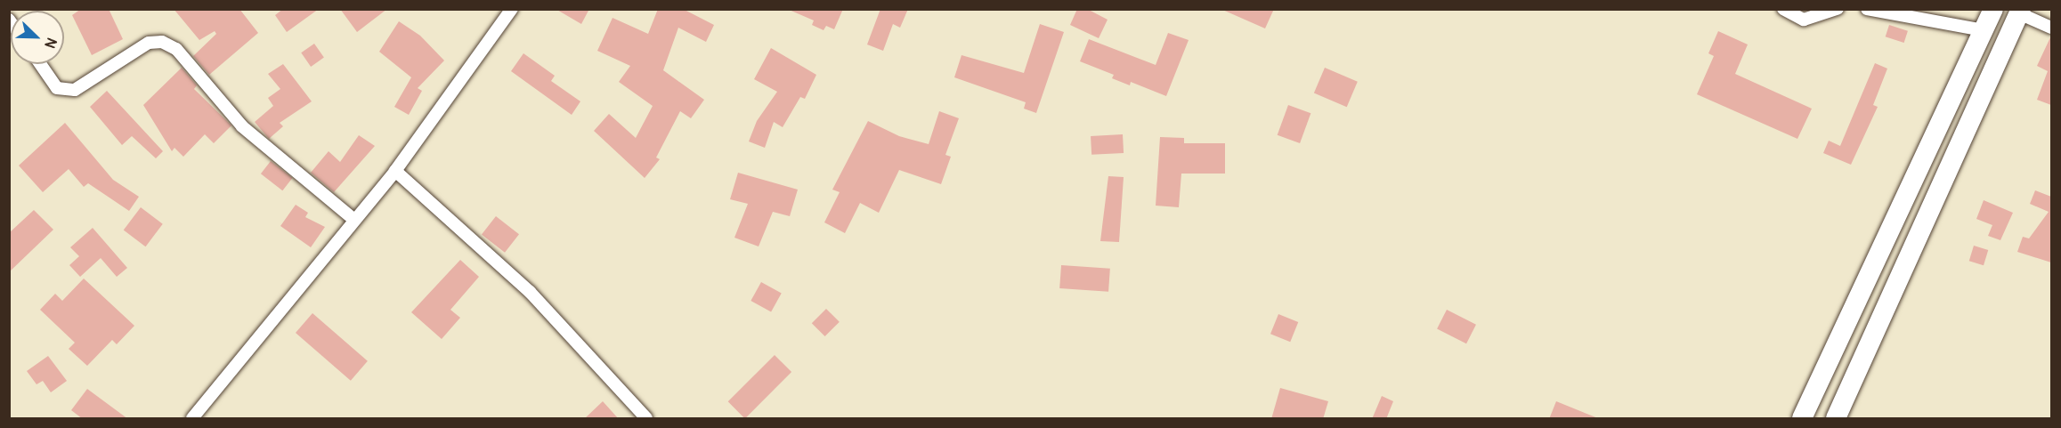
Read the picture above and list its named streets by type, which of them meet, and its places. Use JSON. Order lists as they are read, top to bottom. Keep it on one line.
{"north":"bottom right"}
